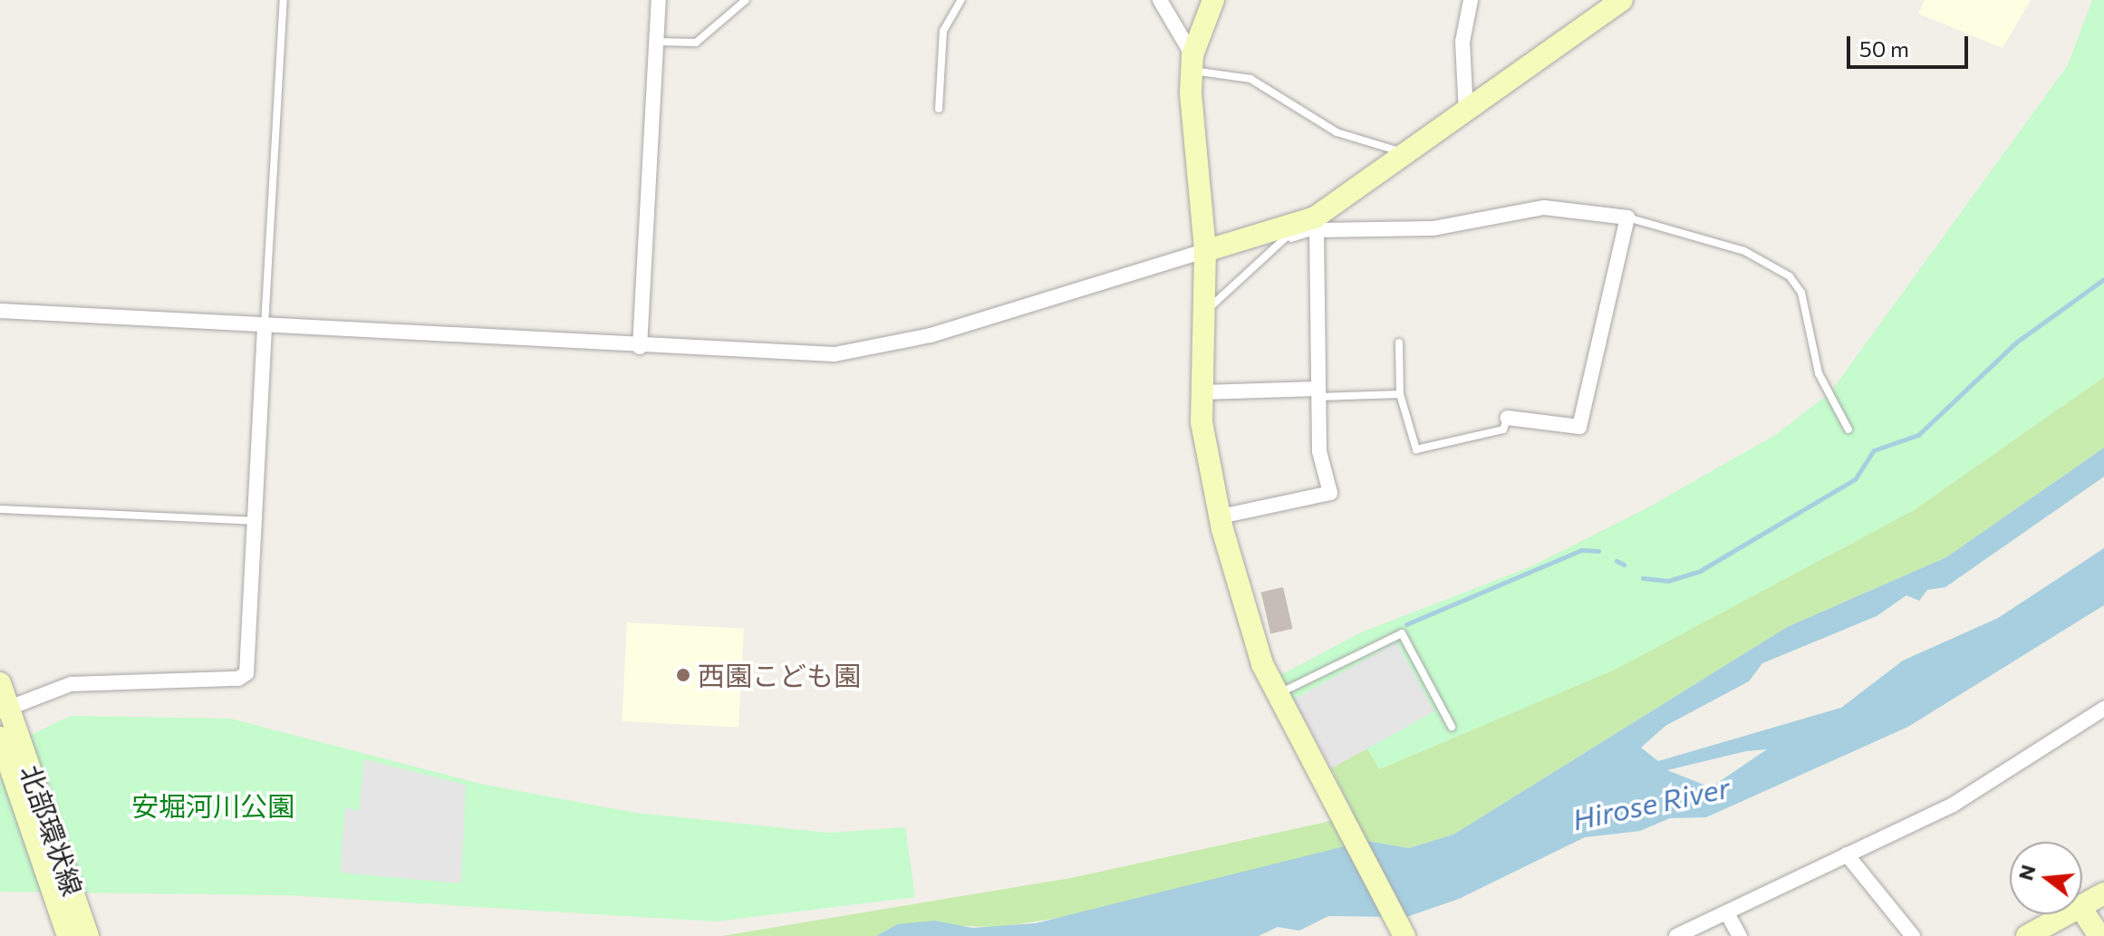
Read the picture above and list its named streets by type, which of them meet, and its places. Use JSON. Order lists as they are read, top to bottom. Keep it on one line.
{"streets":{"street":["北部環状線"]},"water":["Hirose River"],"parks":["安堀河川公園"],"places":["西園こども園"],"scale_bar":"50 m","north":"left"}
